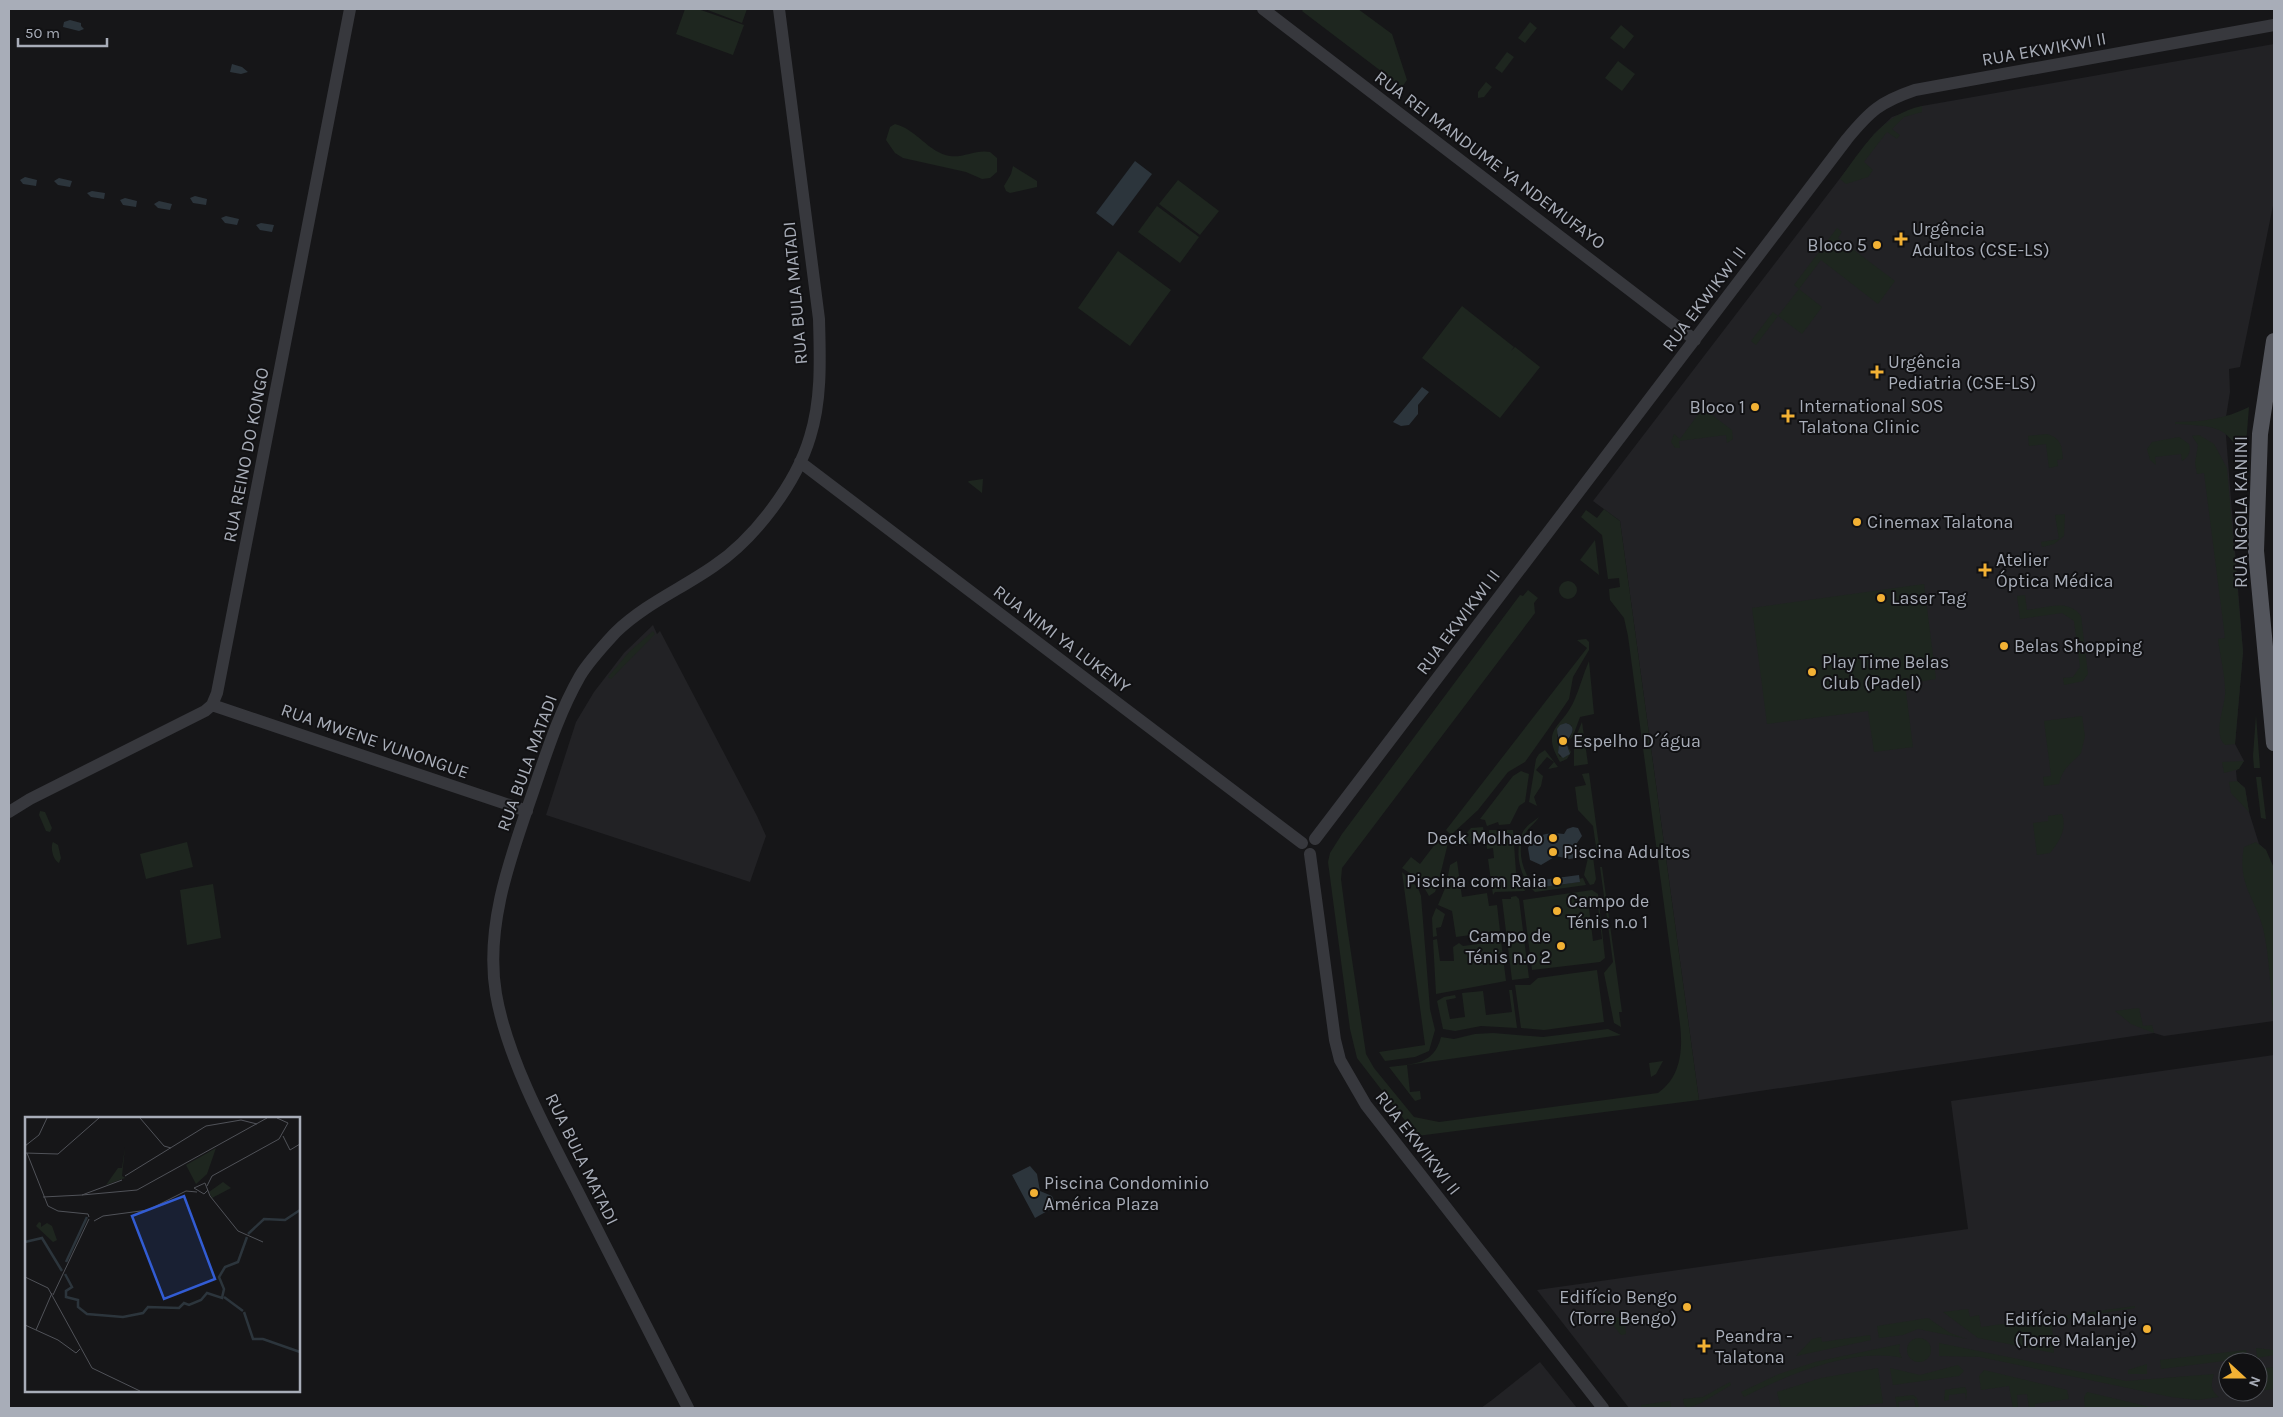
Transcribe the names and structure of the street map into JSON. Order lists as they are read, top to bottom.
{
  "streets": {
    "main road": ["RUA NGOLA KANINI"],
    "street": [
      "RUA EKWIKWI II",
      "RUA REI MANDUME YA NDEMUFAYO",
      "RUA BULA MATADI",
      "RUA REINO DO KONGO",
      "RUA NIMI YA LUKENY",
      "RUA MWENE VUNONGUE"
    ]
  },
  "crossings": [
    ["RUA EKWIKWI II", "RUA REI MANDUME YA NDEMUFAYO"],
    ["RUA EKWIKWI II", "RUA NIMI YA LUKENY"],
    ["RUA BULA MATADI", "RUA NIMI YA LUKENY"],
    ["RUA BULA MATADI", "RUA MWENE VUNONGUE"],
    ["RUA REINO DO KONGO", "RUA MWENE VUNONGUE"]
  ],
  "places": {
    "health": [
      "Urgência Adultos (CSE-LS)",
      "Urgência Pediatria (CSE-LS)",
      "International SOS Talatona Clinic",
      "Atelier Óptica Médica",
      "Peandra - Talatona"
    ],
    "other": [
      "Bloco 5",
      "Bloco 1",
      "Cinemax Talatona",
      "Laser Tag",
      "Belas Shopping",
      "Play Time Belas Club (Padel)",
      "Espelho D´água",
      "Deck Molhado",
      "Piscina Adultos",
      "Piscina com Raia",
      "Campo de Ténis n.º 1",
      "Campo de Ténis n.º 2",
      "Piscina Condominio América Plaza",
      "Edifício Bengo (Torre Bengo)",
      "Edifício Malanje (Torre Malanje)"
    ]
  },
  "scale_bar": "50 m",
  "north": "right"
}
